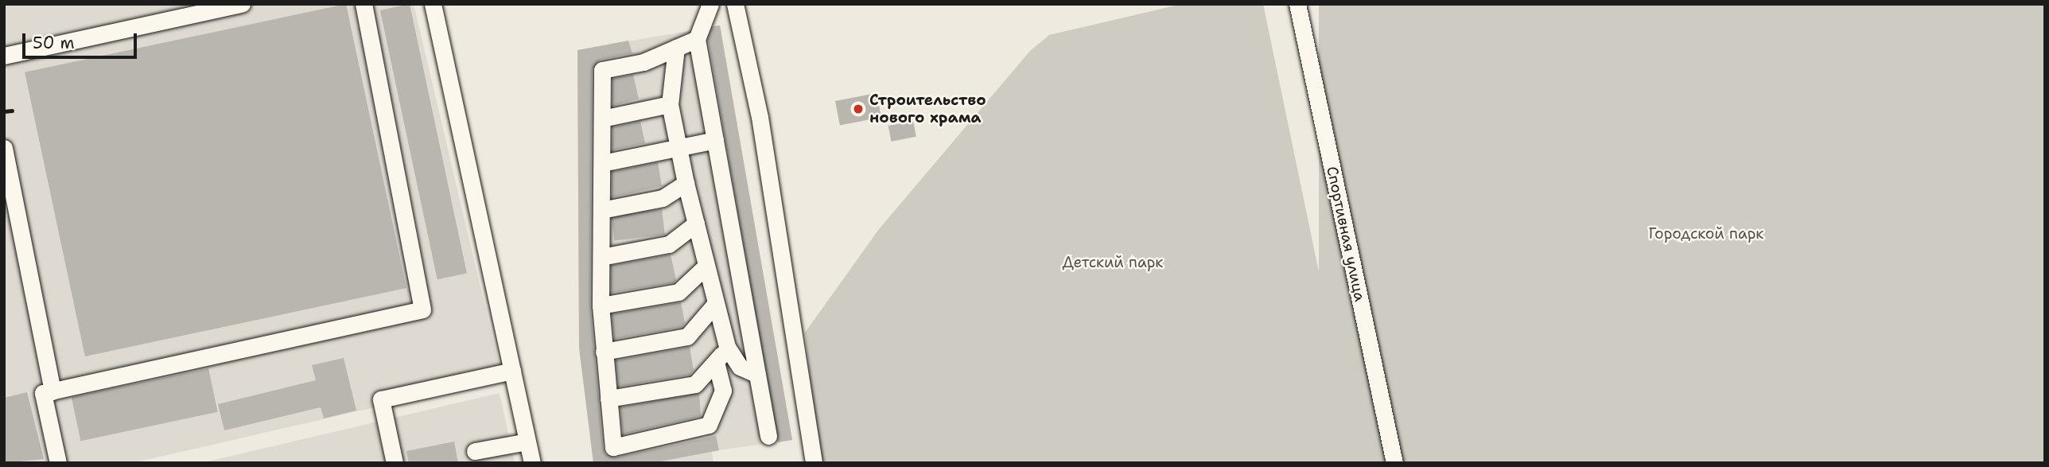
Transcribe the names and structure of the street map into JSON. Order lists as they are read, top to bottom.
{
  "streets": {
    "street": ["Спортивная улица"]
  },
  "parks": ["Городской парк", "Детский парк"],
  "places": ["Строительство нового храма"],
  "scale_bar": "50 m"
}
